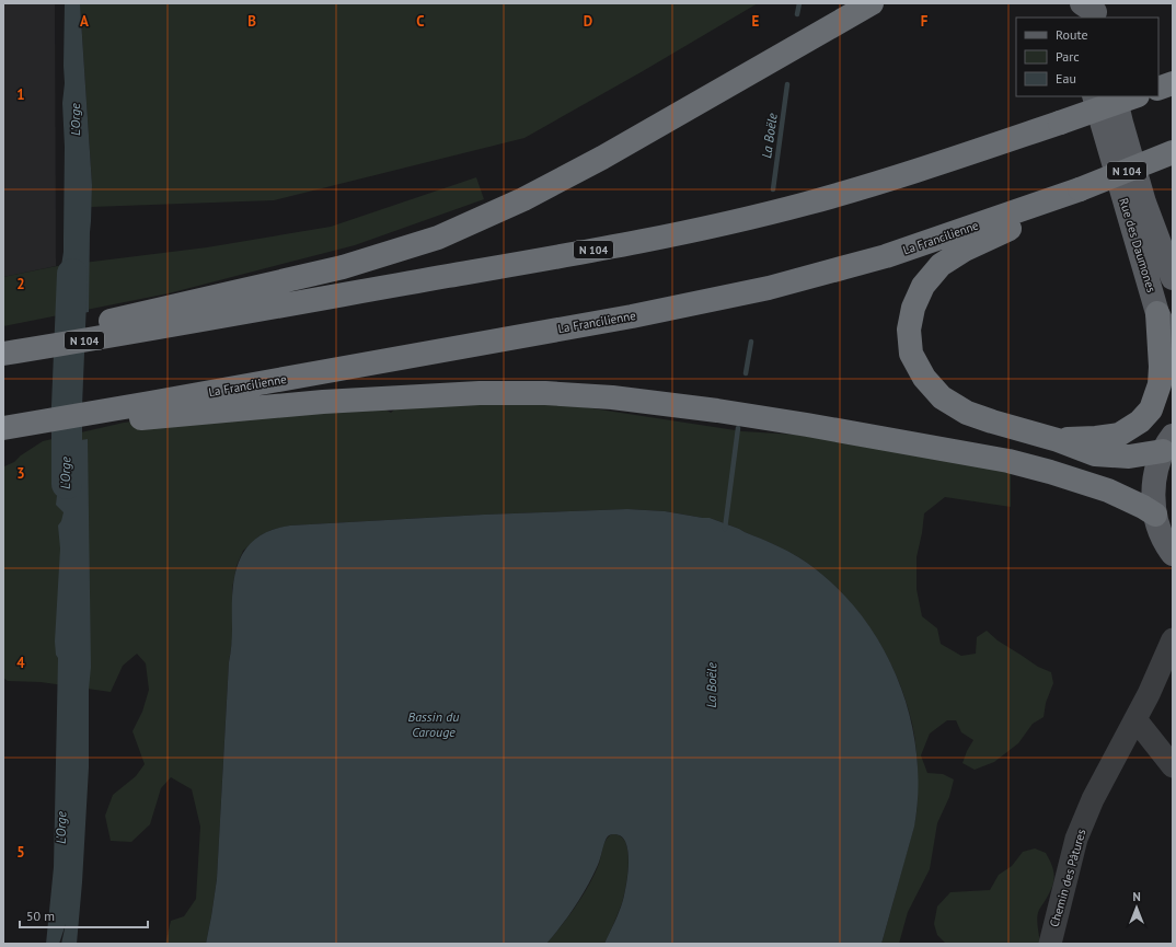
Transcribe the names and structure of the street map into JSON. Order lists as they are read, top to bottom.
{
  "streets": {
    "highway": ["N 104", "La Francilienne"],
    "main road": ["Rue des Daumones"],
    "street": ["Chemin des Pâtures"]
  },
  "water": ["L'Orge", "La Boële", "Bassin du Carouge"],
  "legend": ["Route", "Parc", "Eau"],
  "scale_bar": "50 m",
  "north": "top",
  "grid": {
    "columns": [
      "A",
      "B",
      "C",
      "D",
      "E",
      "F"
    ],
    "rows": [
      "1",
      "2",
      "3",
      "4",
      "5"
    ]
  }
}
